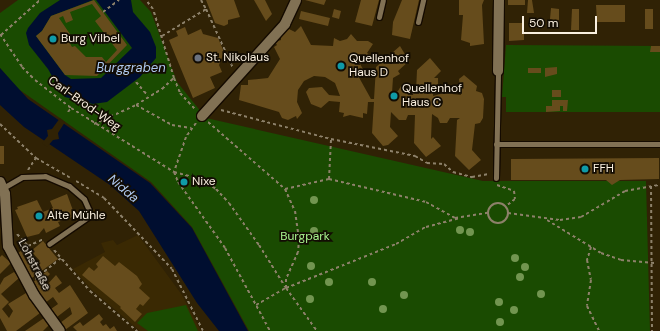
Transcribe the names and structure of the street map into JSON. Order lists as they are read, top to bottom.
{
  "streets": {
    "street": ["Lohstraße"],
    "path": ["Carl-Brod-Weg"]
  },
  "water": ["Burggraben", "Nidda"],
  "parks": ["Burgpark"],
  "places": [
    "Burg Vilbel",
    "St. Nikolaus",
    "Quellenhof Haus D",
    "Quellenhof Haus C",
    "FFH",
    "Nixe",
    "Alte Mühle"
  ],
  "scale_bar": "50 m"
}
